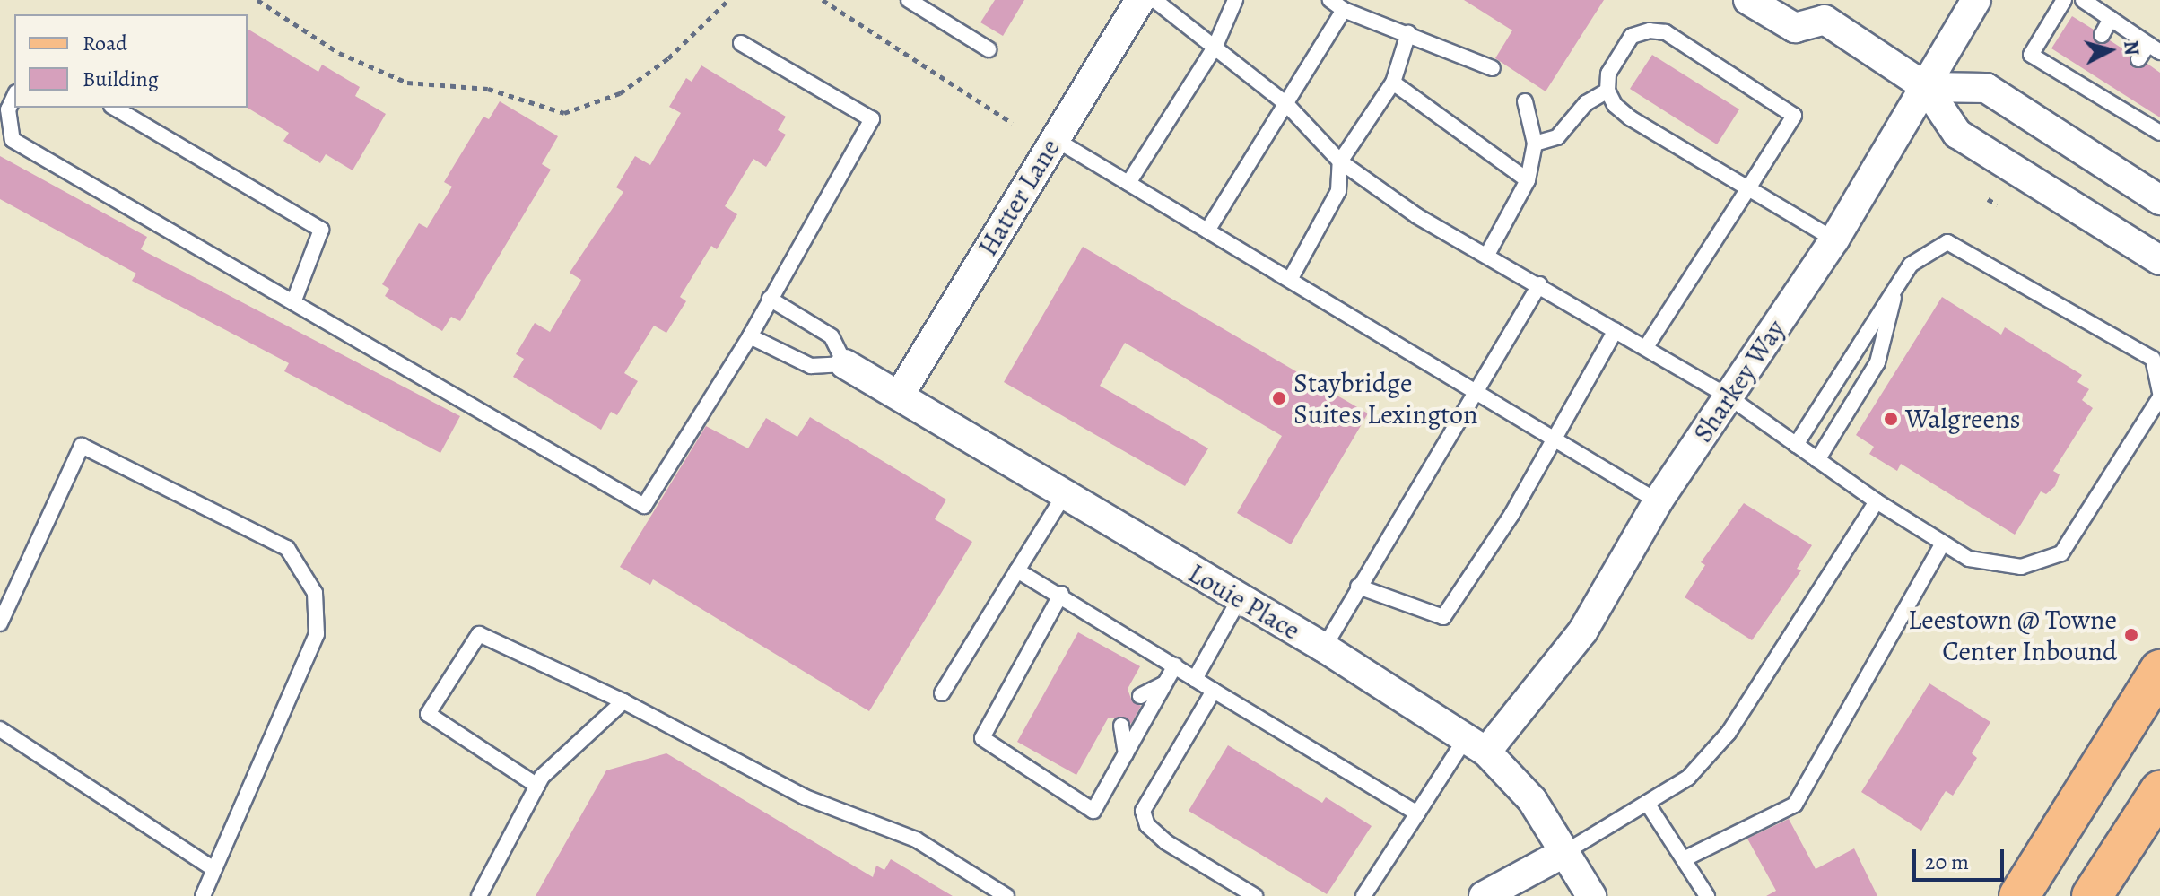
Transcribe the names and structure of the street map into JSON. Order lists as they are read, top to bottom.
{
  "streets": {
    "street": ["Hatter Lane", "Sharkey Way", "Louie Place"]
  },
  "crossings": [
    ["Hatter Lane", "Louie Place"],
    ["Sharkey Way", "Louie Place"]
  ],
  "places": ["Staybridge Suites Lexington", "Walgreens", "Leestown @ Towne Center Inbound"],
  "legend": ["Road", "Building"],
  "scale_bar": "20 m",
  "north": "right"
}
